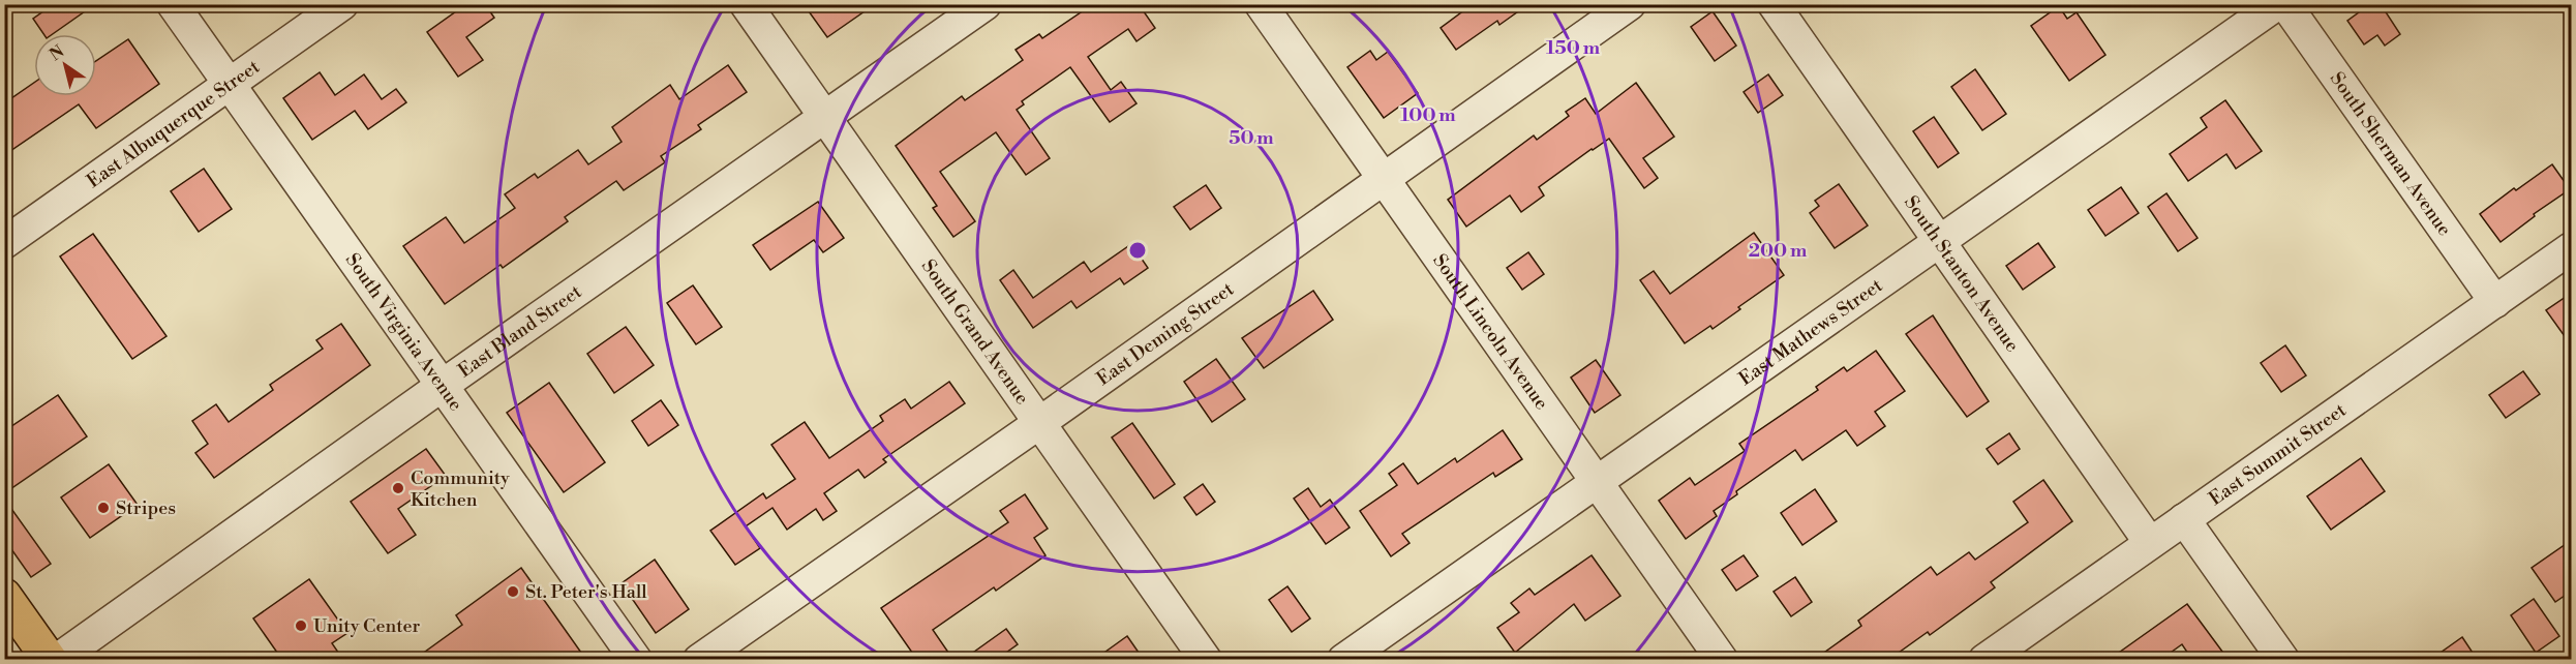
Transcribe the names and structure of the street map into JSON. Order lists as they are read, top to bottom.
{
  "streets": {
    "street": [
      "East Albuquerque Street",
      "South Sherman Avenue",
      "South Stanton Avenue",
      "East Bland Street",
      "South Virginia Avenue",
      "South Grand Avenue",
      "South Lincoln Avenue",
      "East Mathews Street",
      "East Deming Street",
      "East Summit Street"
    ]
  },
  "crossings": [
    ["East Albuquerque Street", "South Virginia Avenue"],
    ["South Sherman Avenue", "East Summit Street"],
    ["South Stanton Avenue", "East Mathews Street"],
    ["South Stanton Avenue", "East Summit Street"],
    ["East Bland Street", "South Virginia Avenue"],
    ["East Bland Street", "South Grand Avenue"],
    ["South Grand Avenue", "East Deming Street"],
    ["South Lincoln Avenue", "East Mathews Street"],
    ["South Lincoln Avenue", "East Deming Street"]
  ],
  "places": [
    "Community Kitchen",
    "Stripes",
    "St. Peter's Hall",
    "Unity Center"
  ],
  "north": "top left",
  "rings": [
    "150 m",
    "100 m",
    "50 m",
    "200 m"
  ]
}
